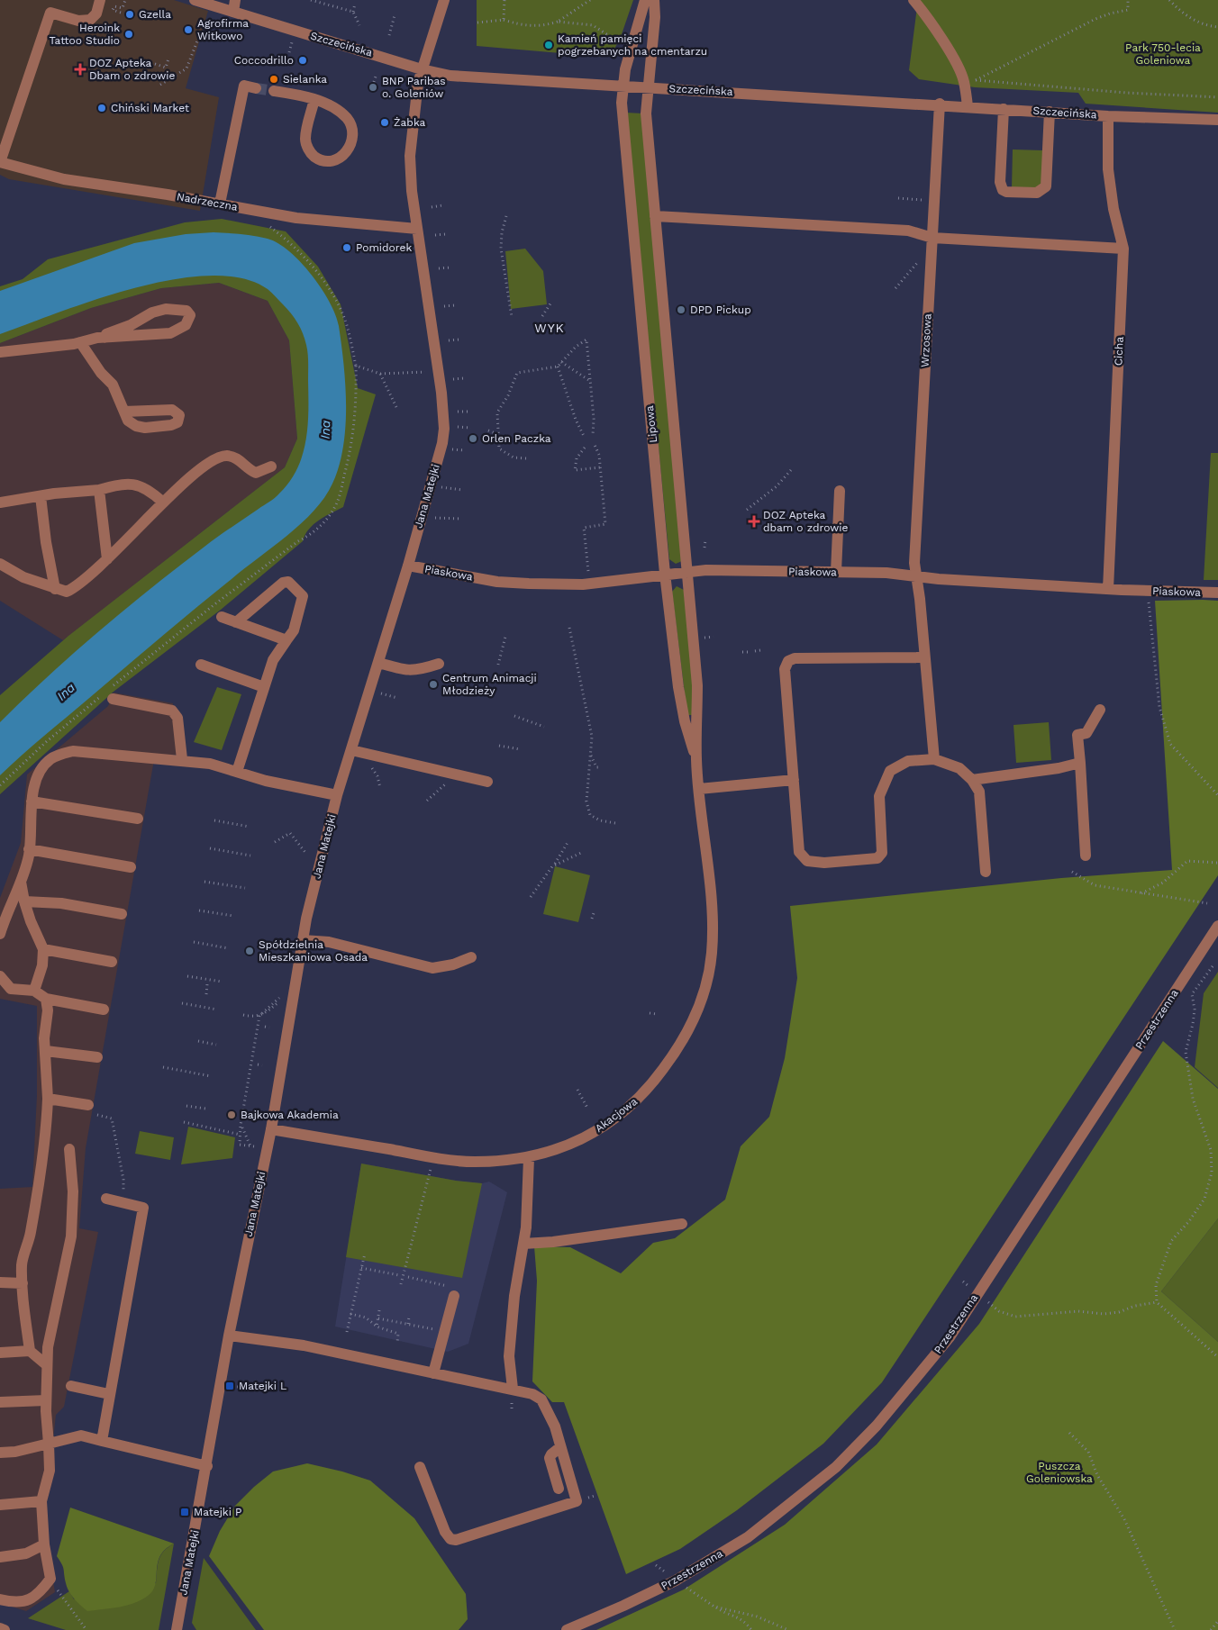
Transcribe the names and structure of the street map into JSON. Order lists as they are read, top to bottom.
{
  "streets": {
    "street": [
      "Szczecińska",
      "Nadrzeczna",
      "Wrzosowa",
      "Cicha",
      "Lipowa",
      "Jana Matejki",
      "Piaskowa",
      "Przestrzenna",
      "Akacjowa"
    ]
  },
  "crossings": [
    ["Szczecińska", "Wrzosowa"],
    ["Szczecińska", "Cicha"],
    ["Szczecińska", "Lipowa"],
    ["Szczecińska", "Jana Matejki"],
    ["Nadrzeczna", "Jana Matejki"],
    ["Wrzosowa", "Piaskowa"],
    ["Cicha", "Piaskowa"],
    ["Lipowa", "Piaskowa"],
    ["Lipowa", "Akacjowa"],
    ["Jana Matejki", "Piaskowa"],
    ["Jana Matejki", "Akacjowa"]
  ],
  "districts": ["WYK"],
  "water": ["Ina"],
  "parks": ["Park 750-lecia Goleniowa", "Puszcza Goleniowska"],
  "places": {
    "other": [
      "Gzella",
      "Agrofirma Witkowo",
      "Heroink Tattoo Studio",
      "Kamień pamięci pogrzebanych na cmentarzu",
      "Coccodrillo",
      "Sielanka",
      "BNP Paribas o. Goleniów",
      "Chiński Market",
      "Żabka",
      "Pomidorek",
      "DPD Pickup",
      "Orlen Paczka",
      "Centrum Animacji Młodzieży",
      "Spółdzielnia Mieszkaniowa Osada",
      "Bajkowa Akademia"
    ],
    "health": ["DOZ Apteka Dbam o zdrowie", "DOZ Apteka dbam o zdrowie"],
    "transit": ["Matejki L", "Matejki P"]
  }
}
